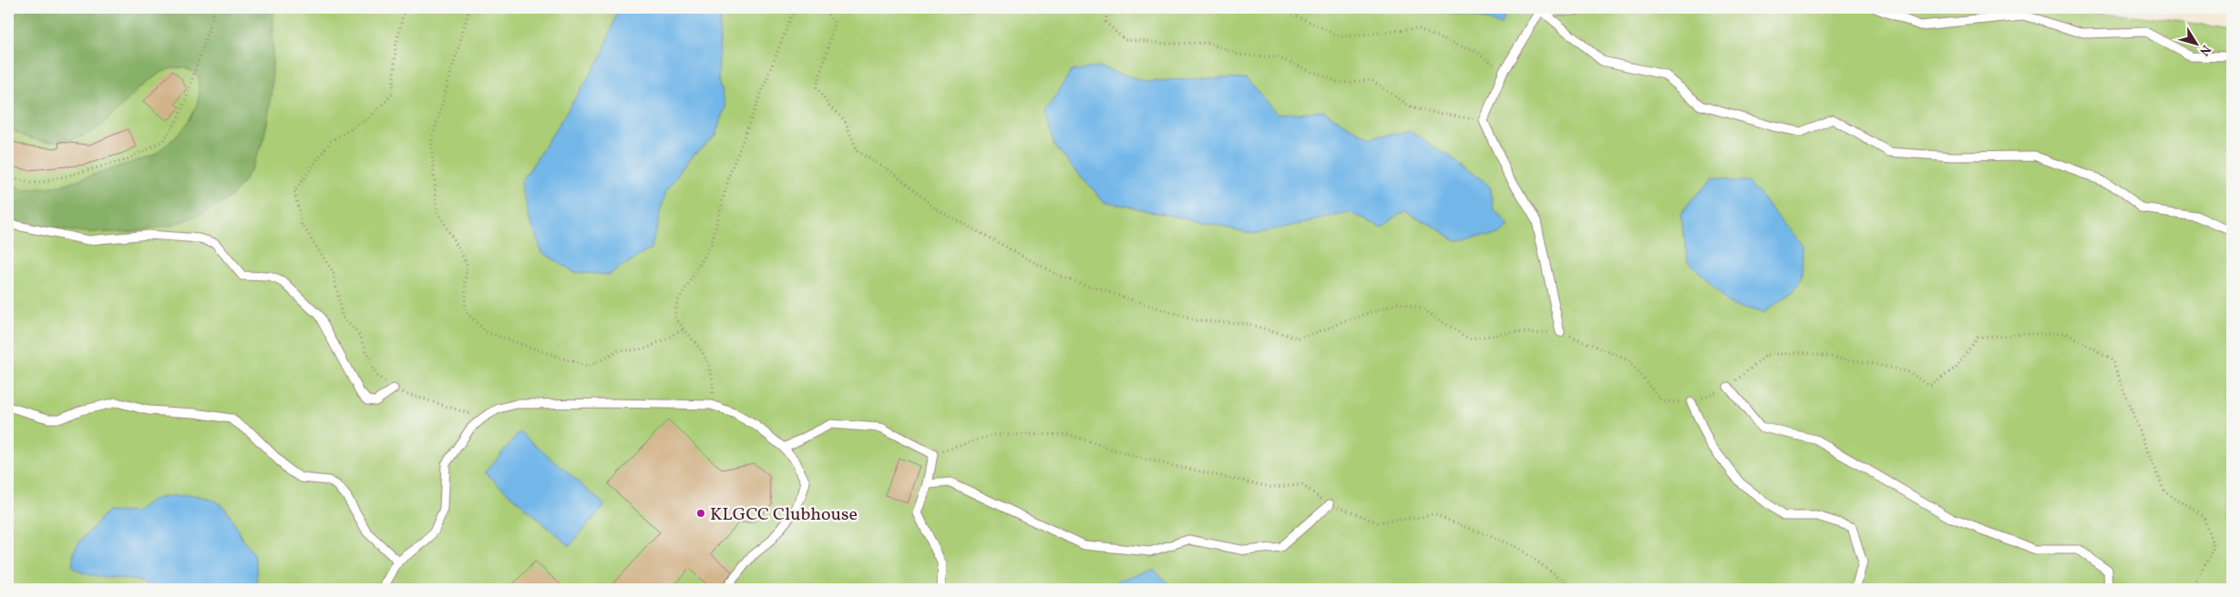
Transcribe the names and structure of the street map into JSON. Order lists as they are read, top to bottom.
{
  "places": ["KLGCC Clubhouse"],
  "north": "bottom right"
}
